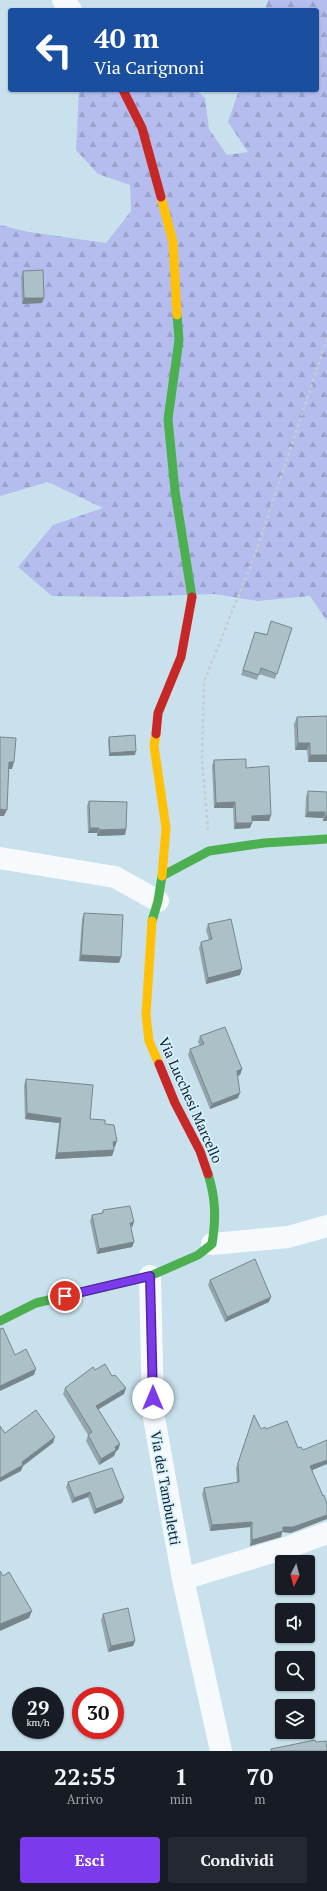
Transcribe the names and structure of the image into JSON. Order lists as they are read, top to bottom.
{
  "streets": {
    "street": ["Via Lucchesi Marcello", "Via dei Tambuletti"]
  },
  "north": "bottom",
  "page": {
    "turn": ["40 m", "Via Carignoni"],
    "speed": "29 km/h",
    "limit": "30",
    "eta": [
      "22:55",
      "Arrivo",
      "1",
      "min",
      "70",
      "m"
    ],
    "buttons": ["Esci", "Condividi"]
  }
}
